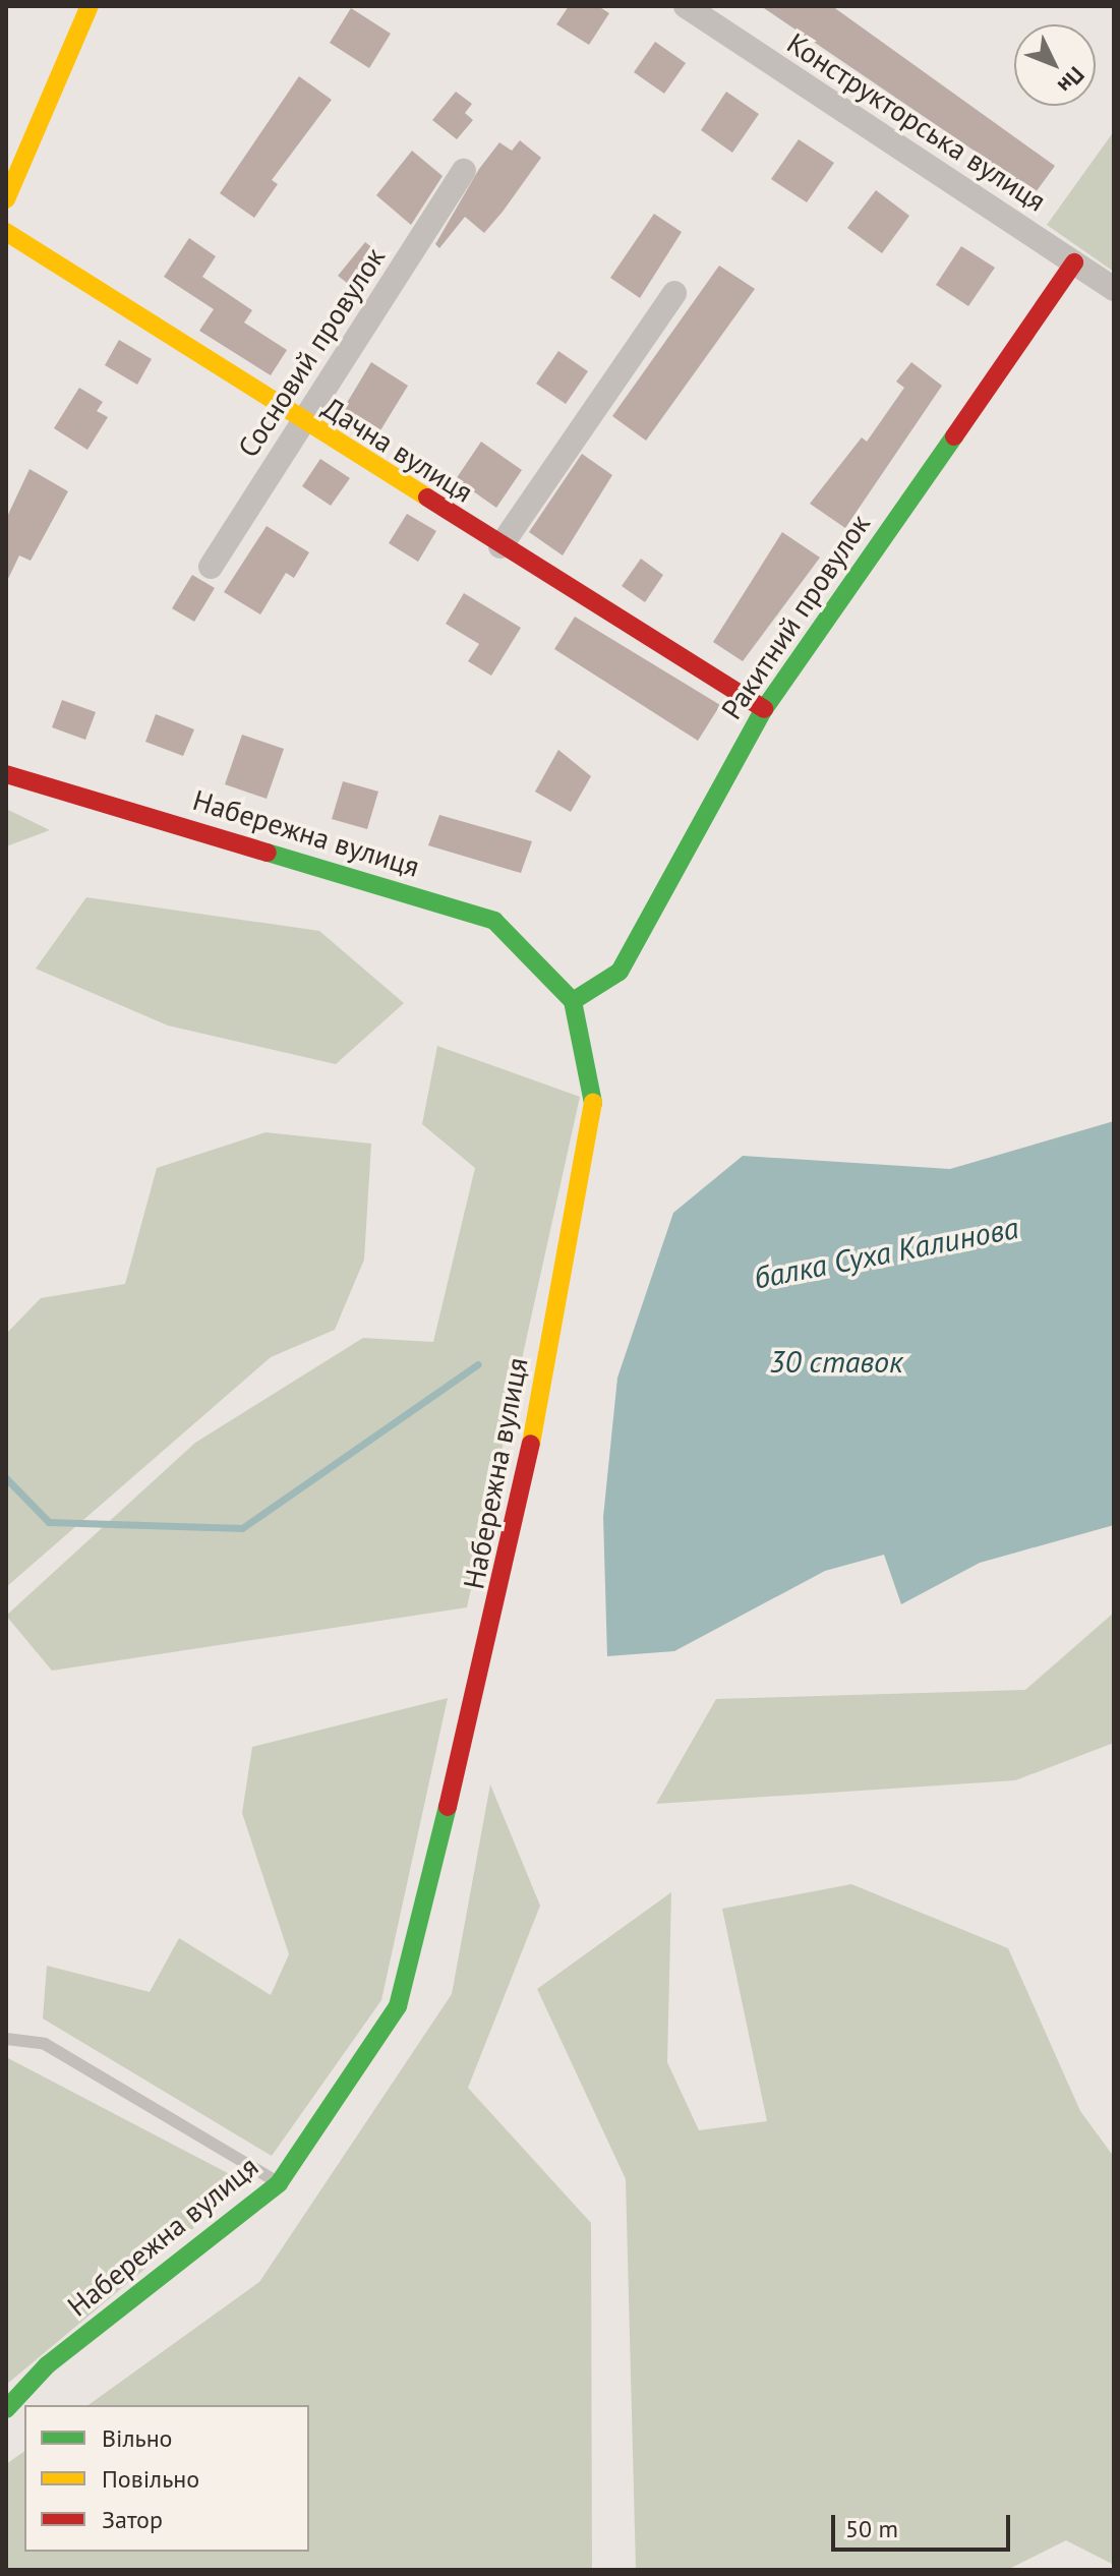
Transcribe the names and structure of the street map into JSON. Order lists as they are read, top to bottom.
{
  "streets": {
    "street": [
      "Конструкторська вулиця",
      "Сосновий провулок",
      "Дачна вулиця",
      "Ракитний провулок",
      "Набережна вулиця"
    ]
  },
  "crossings": [
    ["Конструкторська вулиця", "Ракитний провулок"],
    ["Сосновий провулок", "Дачна вулиця"],
    ["Дачна вулиця", "Ракитний провулок"],
    ["Ракитний провулок", "Набережна вулиця"]
  ],
  "water": ["балка Суха Калинова", "30 ставок"],
  "legend": ["Вільно", "Повільно", "Затор"],
  "scale_bar": "50 m",
  "north": "bottom right"
}
